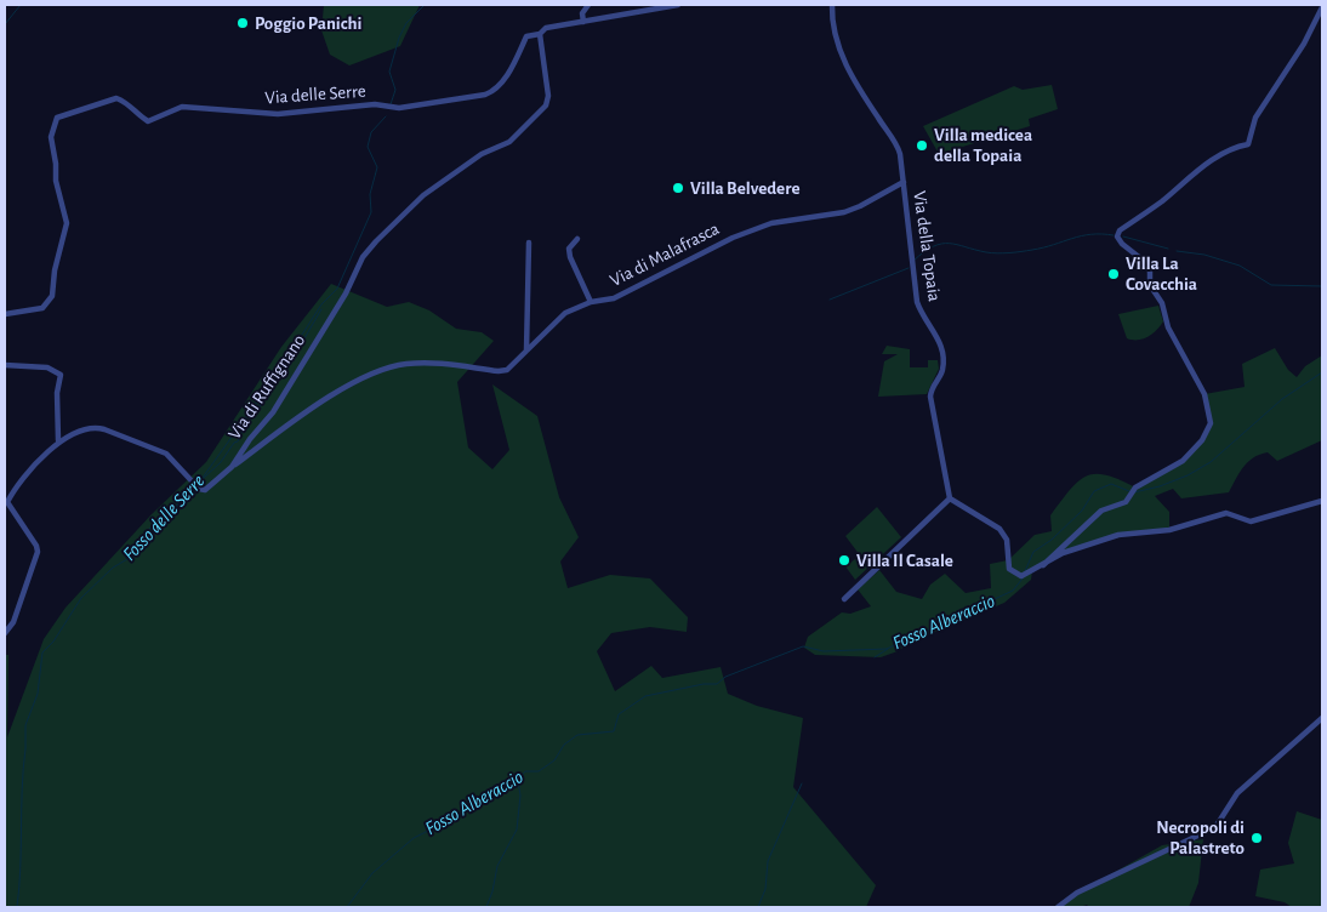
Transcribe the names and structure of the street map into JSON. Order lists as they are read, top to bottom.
{
  "streets": {
    "street": [
      "Via delle Serre",
      "Via della Topaia",
      "Via di Malafrasca",
      "Via di Ruffignano"
    ]
  },
  "crossings": [
    ["Via delle Serre", "Via di Ruffignano"],
    ["Via della Topaia", "Via di Malafrasca"],
    ["Via di Malafrasca", "Via di Ruffignano"]
  ],
  "water": ["Fosso delle Serre", "Fosso Alberaccio"],
  "places": [
    "Poggio Panichi",
    "Villa medicea della Topaia",
    "Villa Belvedere",
    "Villa La Covacchia",
    "Villa Il Casale",
    "Necropoli di Palastreto"
  ]
}
